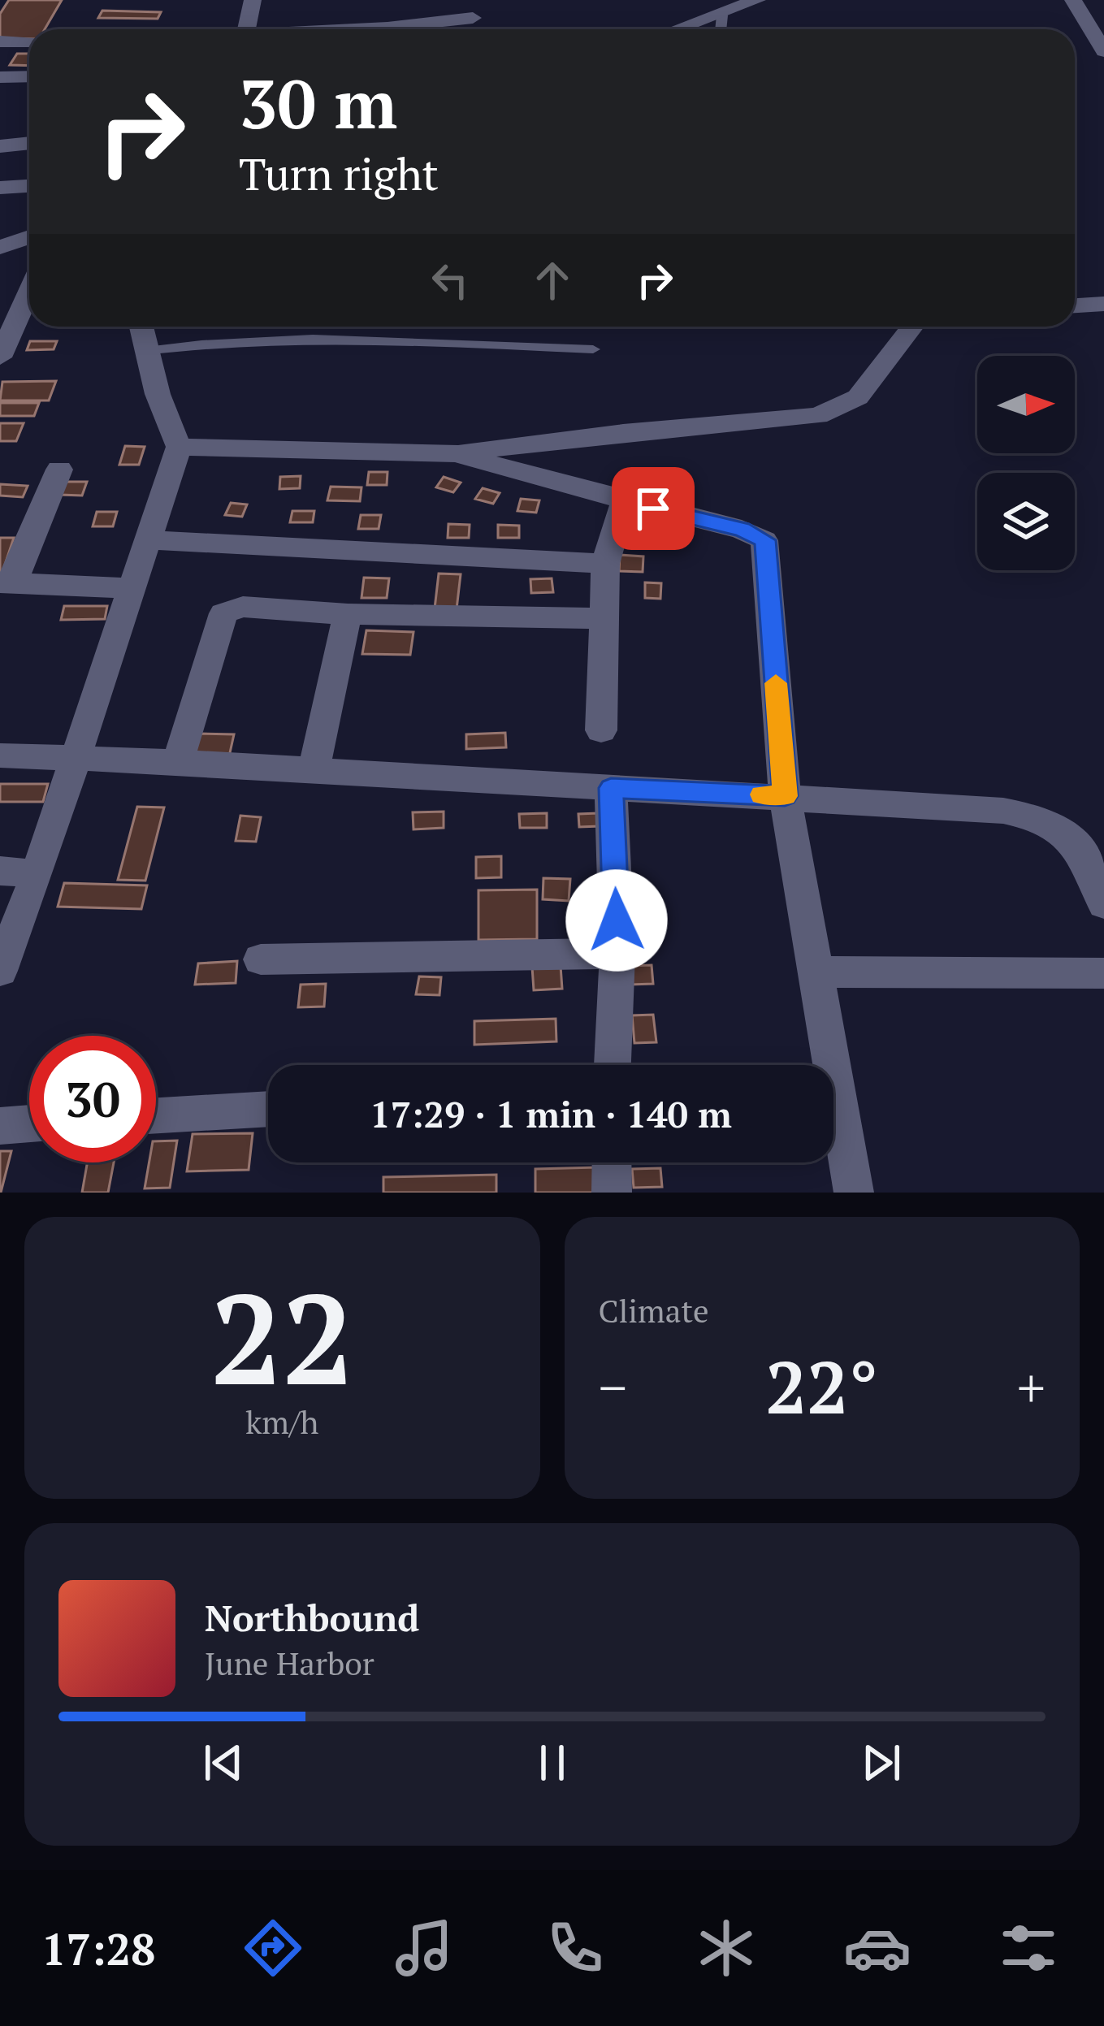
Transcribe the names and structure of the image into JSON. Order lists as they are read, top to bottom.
{
  "north": "right",
  "page": {
    "turn": ["30 m", "Turn right"],
    "limit": "30",
    "trip": "17:29 · 1 min · 140 m",
    "tile": [
      ["22", "km/h"],
      "Climate"
    ],
    "heat": ["−", "22°", "+"],
    "song": ["Northbound", "June Harbor"],
    "tabs": "17:28"
  }
}
